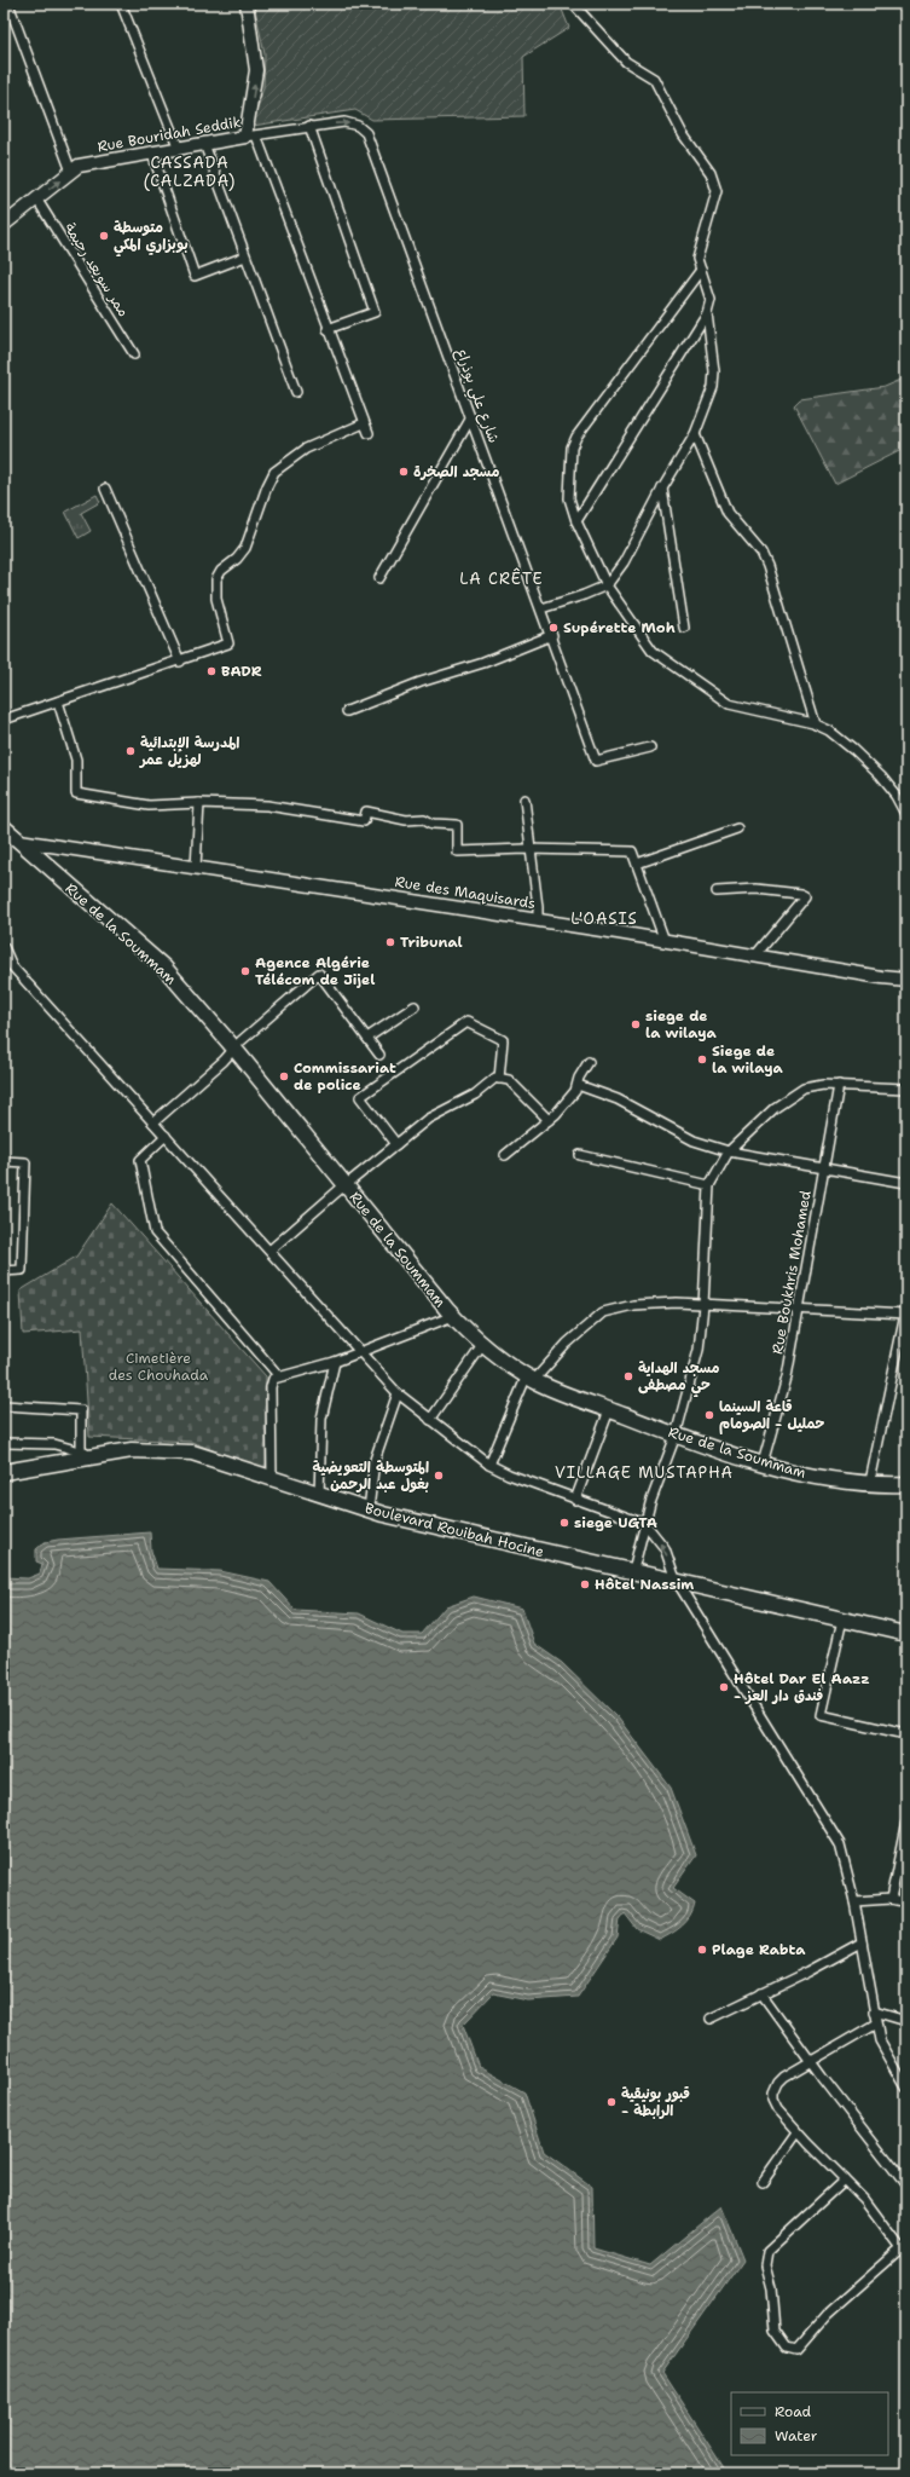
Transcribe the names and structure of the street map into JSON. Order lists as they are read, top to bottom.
{
  "streets": {
    "main road": [
      "Rue Bouridah Seddik",
      "Rue des Maquisards",
      "Rue de la Soummam",
      "Boulevard Rouibah Hocine"
    ],
    "street": ["ممر سويعد رحيمة", "شارع علي بوذراع", "Rue Boukhris Mohamed"]
  },
  "crossings": [
    ["Rue Bouridah Seddik", "ممر سويعد رحيمة"],
    ["Rue Bouridah Seddik", "شارع علي بوذراع"],
    ["Rue des Maquisards", "Rue de la Soummam"],
    ["Rue de la Soummam", "Rue Boukhris Mohamed"]
  ],
  "districts": [
    "CASSADA (CALZADA)",
    "LA CRÊTE",
    "L'OASIS",
    "VILLAGE MUSTAPHA"
  ],
  "parks": ["Cimetière des Chouhada"],
  "places": [
    "متوسطة بوبزاري المكي",
    "مسجد الصخرة",
    "Supérette Moh",
    "BADR",
    "المدرسة الإبتدائية لهزيل عمر",
    "Tribunal",
    "Agence Algérie Télécom de Jijel",
    "siege de la wilaya",
    "Siege de la wilaya",
    "Commissariat de police",
    "مسجد الهداية حي مصطفى",
    "قاعة السينما حمليل - الصومام",
    "المتوسطة التعويضية بغول عبد الرحمن",
    "siege UGTA",
    "Hôtel Nassim",
    "Hôtel Dar El Aazz - فندق دار العز",
    "Plage Rabta",
    "قبور بونيقية - الرابطة"
  ],
  "legend": ["Road", "Water"]
}
